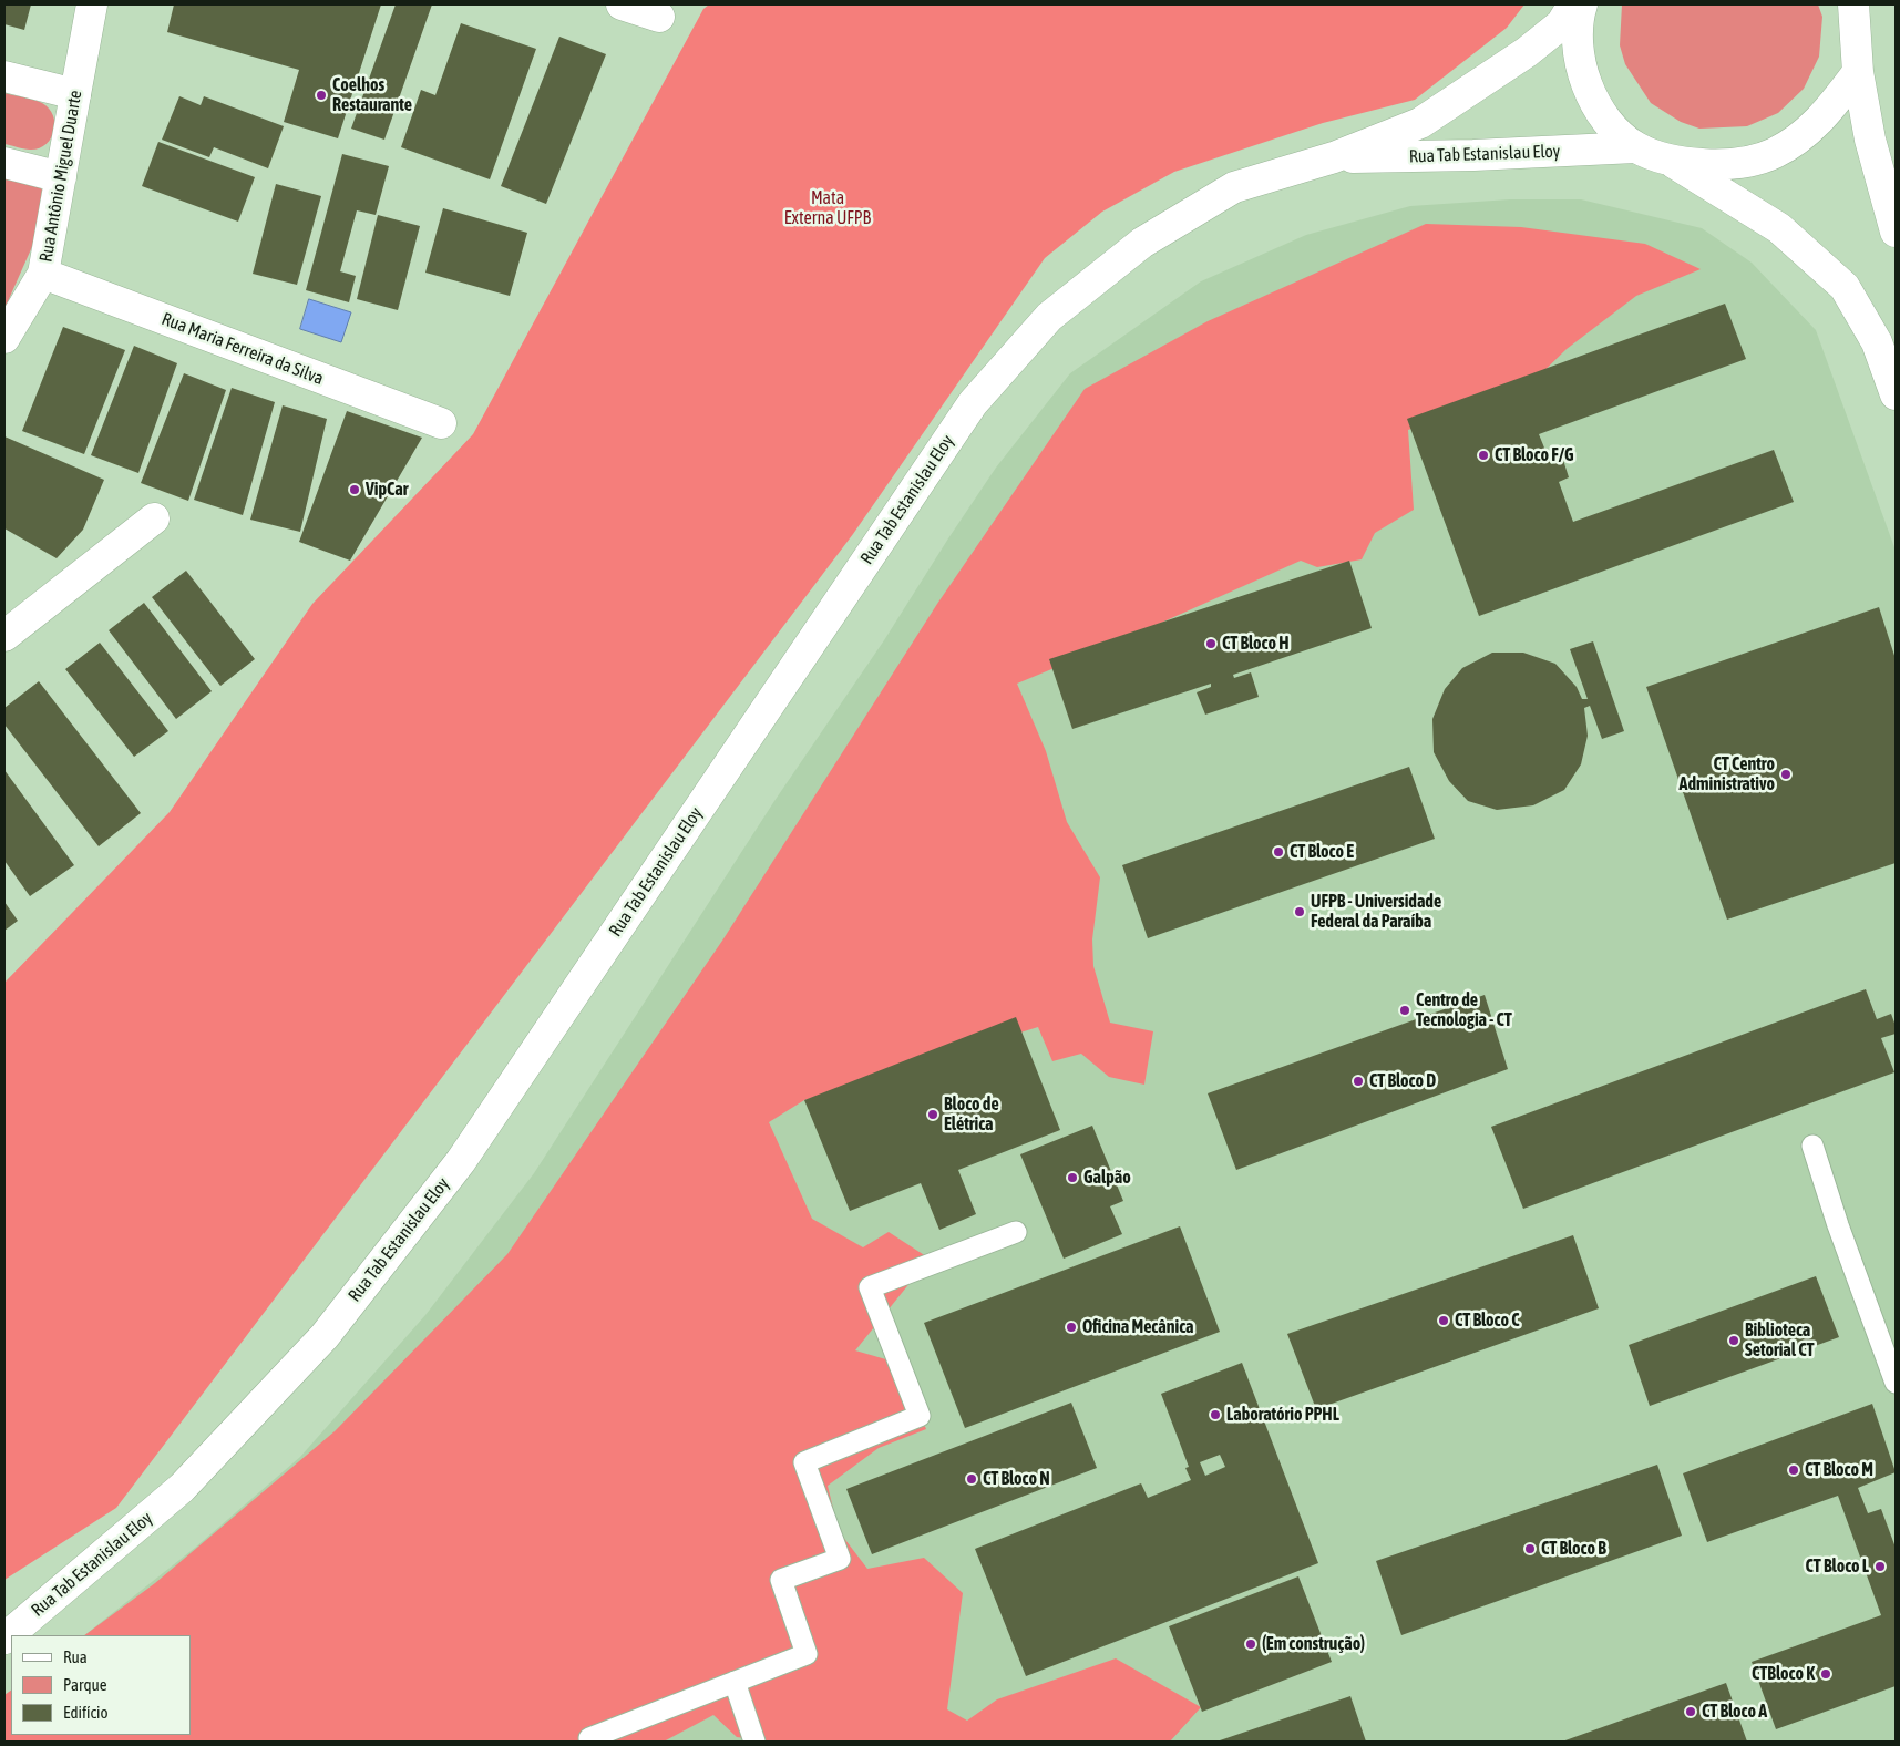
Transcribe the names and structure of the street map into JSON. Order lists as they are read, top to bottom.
{
  "streets": {
    "street": ["Rua Tab Estanislau Eloy", "Rua Antônio Miguel Duarte", "Rua Maria Ferreira da Silva"]
  },
  "crossings": [
    ["Rua Antônio Miguel Duarte", "Rua Maria Ferreira da Silva"]
  ],
  "parks": ["Mata Externa UFPB"],
  "places": [
    "Coelhos Restaurante",
    "CT Bloco F/G",
    "VipCar",
    "CT Bloco H",
    "CT Centro Administrativo",
    "CT Bloco E",
    "UFPB - Universidade Federal da Paraíba",
    "Centro de Tecnologia - CT",
    "CT Bloco D",
    "Bloco de Elétrica",
    "Galpão",
    "CT Bloco C",
    "Oficina Mecânica",
    "Biblioteca Setorial CT",
    "Laboratório PPHL",
    "CT Bloco M",
    "CT Bloco N",
    "CT Bloco B",
    "CT Bloco L",
    "(Em construção)",
    "CTBloco K",
    "CT Bloco A"
  ],
  "legend": ["Rua", "Parque", "Edifício"]
}
